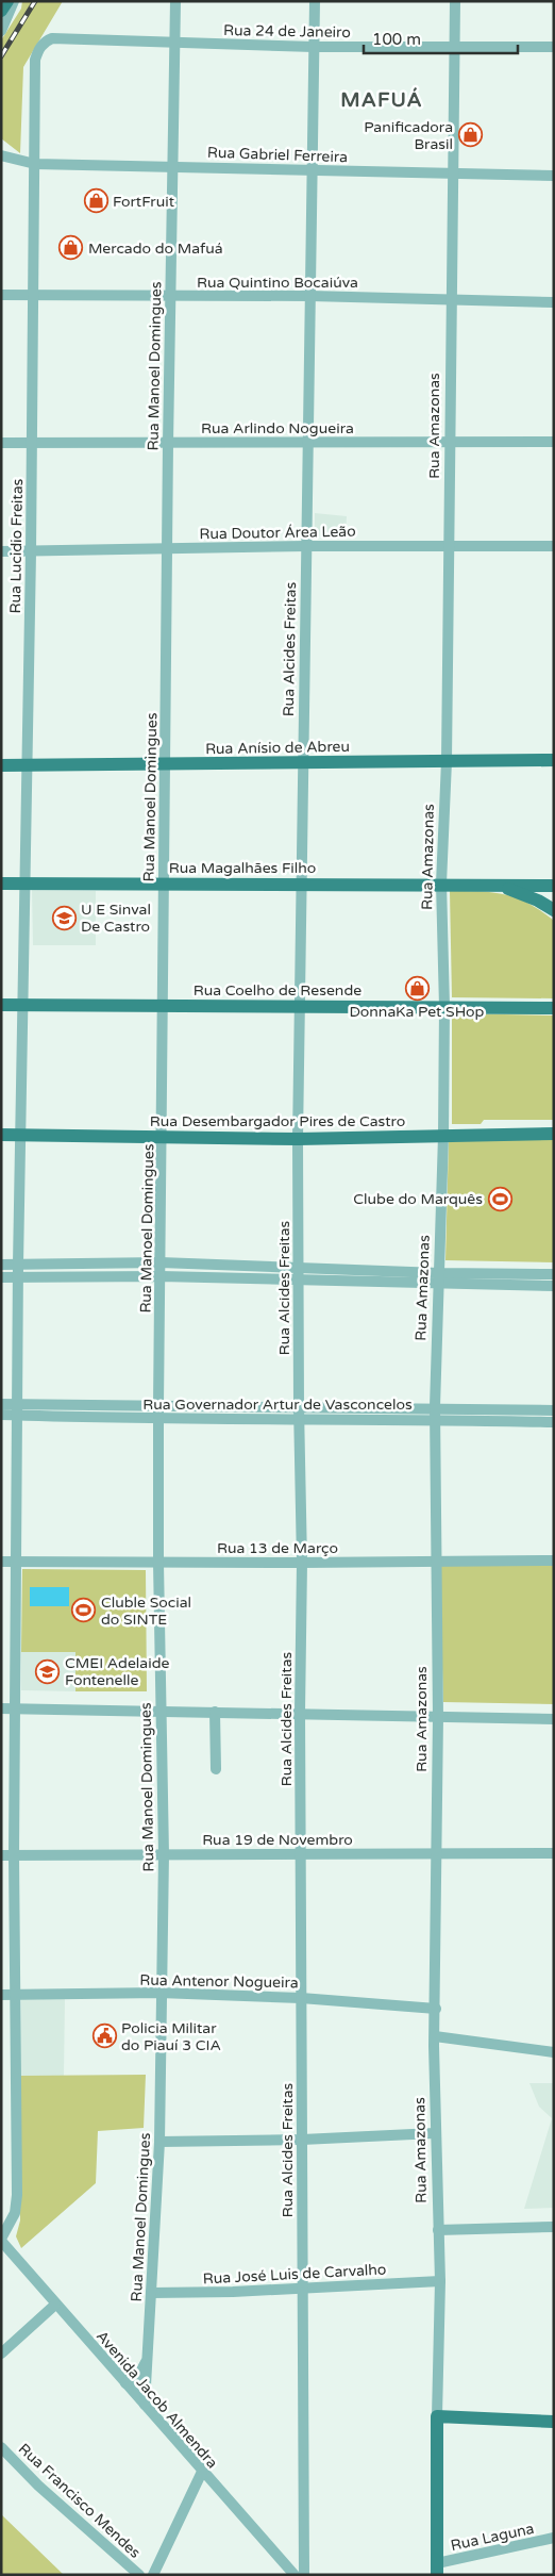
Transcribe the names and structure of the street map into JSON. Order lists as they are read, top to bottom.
{
  "streets": {
    "main road": [
      "Rua Amazonas",
      "Rua Anísio de Abreu",
      "Rua Magalhães Filho",
      "Rua Coelho de Resende",
      "Rua Desembargador Pires de Castro"
    ],
    "street": [
      "Rua 24 de Janeiro",
      "Rua Gabriel Ferreira",
      "Rua Quintino Bocaiúva",
      "Rua Manoel Domingues",
      "Rua Arlindo Nogueira",
      "Rua Doutor Área Leão",
      "Rua Lucidio Freitas",
      "Rua Alcides Freitas",
      "Rua Governador Artur de Vasconcelos",
      "Rua 13 de Março",
      "Rua 19 de Novembro",
      "Rua Antenor Nogueira",
      "Rua José Luis de Carvalho",
      "Avenida Jacob Almendra",
      "Rua Francisco Mendes",
      "Rua Laguna"
    ]
  },
  "crossings": [
    ["Rua 24 de Janeiro", "Rua Manoel Domingues"],
    ["Rua 24 de Janeiro", "Rua Amazonas"],
    ["Rua 24 de Janeiro", "Rua Lucidio Freitas"],
    ["Rua 24 de Janeiro", "Rua Alcides Freitas"],
    ["Rua Gabriel Ferreira", "Rua Manoel Domingues"],
    ["Rua Gabriel Ferreira", "Rua Amazonas"],
    ["Rua Gabriel Ferreira", "Rua Lucidio Freitas"],
    ["Rua Gabriel Ferreira", "Rua Alcides Freitas"],
    ["Rua Quintino Bocaiúva", "Rua Manoel Domingues"],
    ["Rua Quintino Bocaiúva", "Rua Amazonas"],
    ["Rua Quintino Bocaiúva", "Rua Lucidio Freitas"],
    ["Rua Quintino Bocaiúva", "Rua Alcides Freitas"],
    ["Rua Manoel Domingues", "Rua Arlindo Nogueira"],
    ["Rua Manoel Domingues", "Rua Doutor Área Leão"],
    ["Rua Manoel Domingues", "Rua Anísio de Abreu"],
    ["Rua Manoel Domingues", "Rua Magalhães Filho"],
    ["Rua Manoel Domingues", "Rua Coelho de Resende"],
    ["Rua Manoel Domingues", "Rua Desembargador Pires de Castro"],
    ["Rua Manoel Domingues", "Rua Governador Artur de Vasconcelos"],
    ["Rua Manoel Domingues", "Rua 13 de Março"],
    ["Rua Manoel Domingues", "Rua 19 de Novembro"],
    ["Rua Manoel Domingues", "Rua Antenor Nogueira"],
    ["Rua Manoel Domingues", "Rua José Luis de Carvalho"],
    ["Rua Manoel Domingues", "Avenida Jacob Almendra"],
    ["Rua Amazonas", "Rua Arlindo Nogueira"],
    ["Rua Amazonas", "Rua Doutor Área Leão"],
    ["Rua Amazonas", "Rua Anísio de Abreu"],
    ["Rua Amazonas", "Rua Magalhães Filho"],
    ["Rua Amazonas", "Rua Coelho de Resende"],
    ["Rua Amazonas", "Rua Desembargador Pires de Castro"],
    ["Rua Amazonas", "Rua Governador Artur de Vasconcelos"],
    ["Rua Amazonas", "Rua 13 de Março"],
    ["Rua Amazonas", "Rua 19 de Novembro"],
    ["Rua Amazonas", "Rua Antenor Nogueira"],
    ["Rua Amazonas", "Rua José Luis de Carvalho"],
    ["Rua Amazonas", "Rua Laguna"],
    ["Rua Arlindo Nogueira", "Rua Lucidio Freitas"],
    ["Rua Arlindo Nogueira", "Rua Alcides Freitas"],
    ["Rua Doutor Área Leão", "Rua Lucidio Freitas"],
    ["Rua Doutor Área Leão", "Rua Alcides Freitas"],
    ["Rua Lucidio Freitas", "Rua Anísio de Abreu"],
    ["Rua Lucidio Freitas", "Rua Magalhães Filho"],
    ["Rua Lucidio Freitas", "Rua Coelho de Resende"],
    ["Rua Lucidio Freitas", "Rua Desembargador Pires de Castro"],
    ["Rua Lucidio Freitas", "Rua Governador Artur de Vasconcelos"],
    ["Rua Lucidio Freitas", "Rua 13 de Março"],
    ["Rua Lucidio Freitas", "Rua 19 de Novembro"],
    ["Rua Lucidio Freitas", "Rua Antenor Nogueira"],
    ["Rua Lucidio Freitas", "Avenida Jacob Almendra"],
    ["Rua Alcides Freitas", "Rua Anísio de Abreu"],
    ["Rua Alcides Freitas", "Rua Magalhães Filho"],
    ["Rua Alcides Freitas", "Rua Coelho de Resende"],
    ["Rua Alcides Freitas", "Rua Desembargador Pires de Castro"],
    ["Rua Alcides Freitas", "Rua Governador Artur de Vasconcelos"],
    ["Rua Alcides Freitas", "Rua 13 de Março"],
    ["Rua Alcides Freitas", "Rua 19 de Novembro"],
    ["Rua Alcides Freitas", "Rua Antenor Nogueira"],
    ["Rua Alcides Freitas", "Rua José Luis de Carvalho"]
  ],
  "districts": ["MAFUÁ"],
  "places": {
    "shop": [
      "Panificadora Brasil",
      "FortFruit",
      "Mercado do Mafuá",
      "DonnaKa Pet SHop"
    ],
    "school or university": ["U E Sinval De Castro", "CMEI Adelaide Fontenelle"],
    "sports": ["Clube do Marquês", "Cluble Social do SINTE"],
    "public building": ["Policia Militar do Piauí 3 CIA"]
  },
  "scale_bar": "100 m"
}
